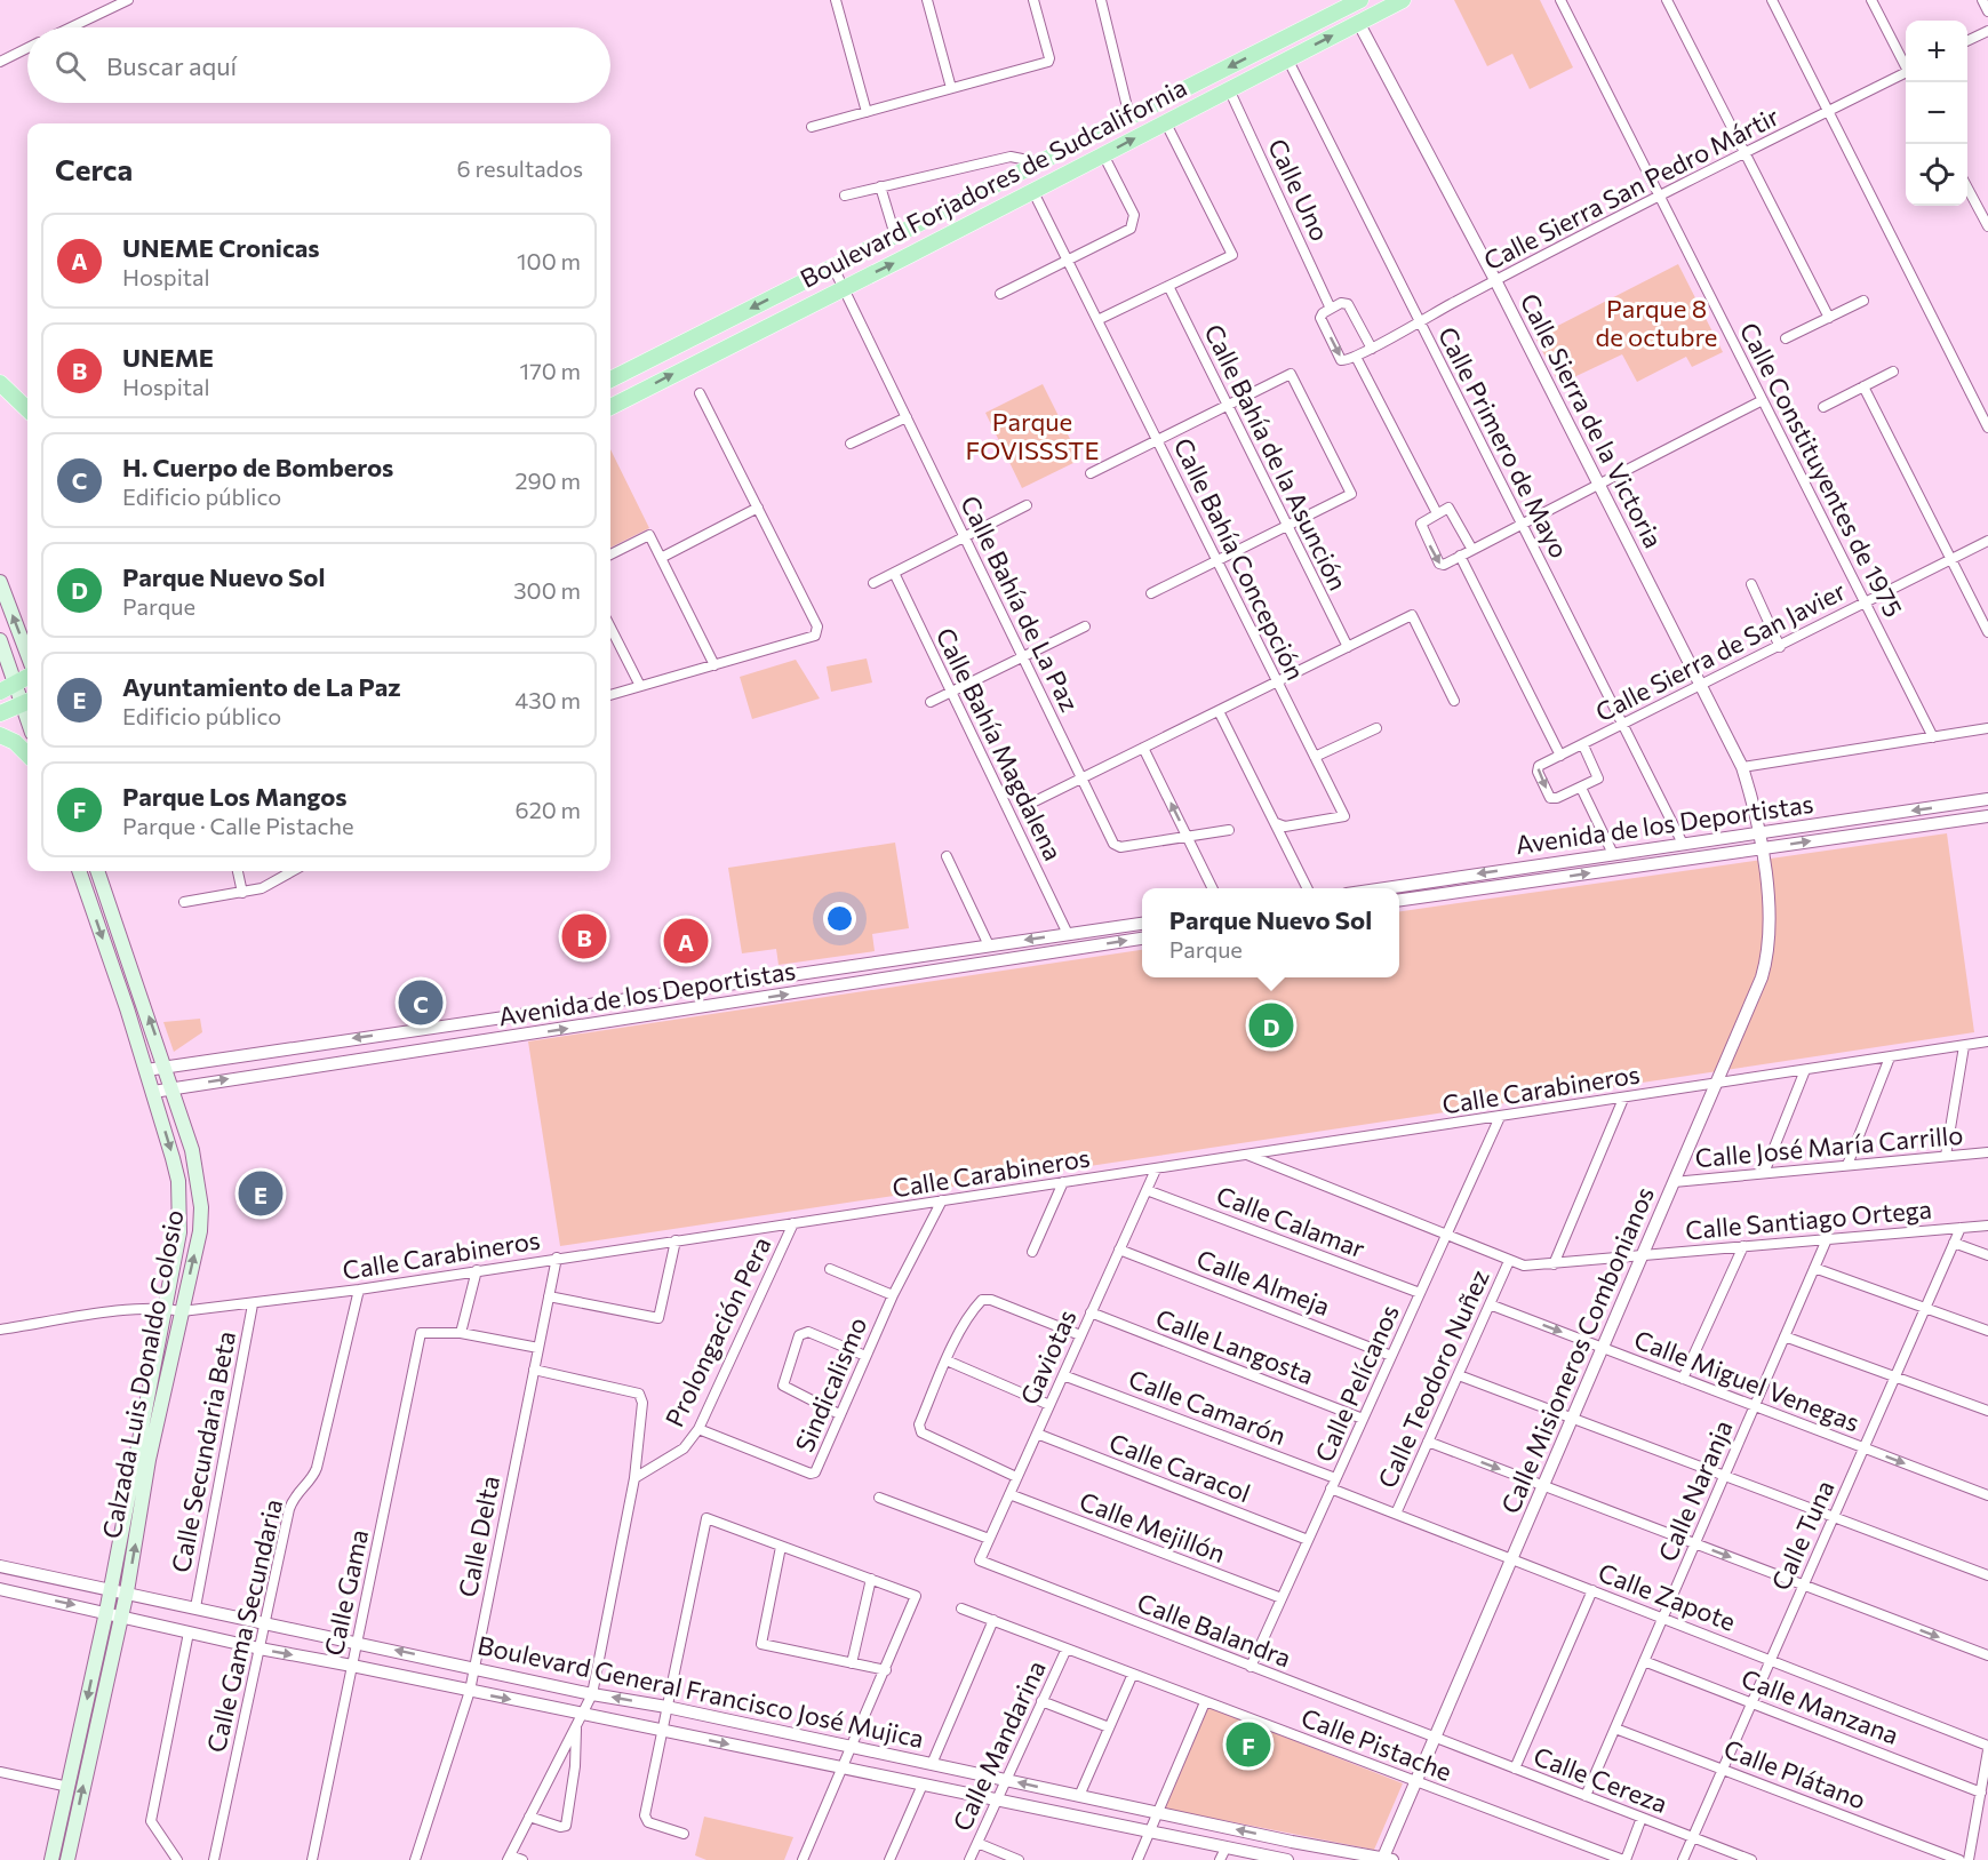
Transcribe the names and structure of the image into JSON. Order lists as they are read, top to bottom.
{
  "streets": {
    "main road": ["Boulevard Forjadores de Sudcalifornia", "Calzada Luis Donaldo Colosio"],
    "street": [
      "Calle Sierra San Pedro Mártir",
      "Calle Uno",
      "Calle Sierra de la Victoria",
      "Calle Primero de Mayo",
      "Calle Bahía de la Asunción",
      "Calle Constituyentes de 1975",
      "Calle Bahía Concepción",
      "Calle Bahía de La Paz",
      "Calle Sierra de San Javier",
      "Calle Bahía Magdalena",
      "Avenida de los Deportistas",
      "Calle Carabineros",
      "Calle José María Carrillo",
      "Calle Santiago Ortega",
      "Calle Calamar",
      "Calle Almeja",
      "Prolongación Pera",
      "Calle Langosta",
      "Calle Misioneros Combonianos",
      "Gaviotas",
      "Calle Teodoro Nuñez",
      "Calle Miguel Venegas",
      "Calle Pelícanos",
      "Sindicalismo",
      "Calle Camarón",
      "Calle Secundaria Beta",
      "Calle Caracol",
      "Calle Naranja",
      "Calle Mejillón",
      "Calle Tuna",
      "Calle Delta",
      "Calle Gama",
      "Calle Zapote",
      "Calle Gama Secundaria",
      "Calle Balandra",
      "Boulevard General Francisco José Mujica",
      "Calle Manzana",
      "Calle Pistache",
      "Calle Mandarina",
      "Calle Plátano",
      "Calle Cereza"
    ]
  },
  "crossings": [
    ["Boulevard Forjadores de Sudcalifornia", "Calle Uno"],
    ["Boulevard Forjadores de Sudcalifornia", "Calle Sierra de la Victoria"],
    ["Boulevard Forjadores de Sudcalifornia", "Calle Primero de Mayo"],
    ["Boulevard Forjadores de Sudcalifornia", "Calle Bahía Concepción"],
    ["Boulevard Forjadores de Sudcalifornia", "Calle Bahía de La Paz"],
    ["Calle Sierra San Pedro Mártir", "Calle Sierra de la Victoria"],
    ["Calle Sierra San Pedro Mártir", "Calle Primero de Mayo"],
    ["Calle Sierra San Pedro Mártir", "Calle Constituyentes de 1975"],
    ["Calle Sierra de la Victoria", "Calle Sierra de San Javier"],
    ["Calle Sierra de la Victoria", "Avenida de los Deportistas"],
    ["Calle Sierra de la Victoria", "Calle Misioneros Combonianos"],
    ["Calle Primero de Mayo", "Calle Sierra de San Javier"],
    ["Calle Primero de Mayo", "Avenida de los Deportistas"],
    ["Calle Constituyentes de 1975", "Calle Sierra de San Javier"],
    ["Calle Bahía Magdalena", "Avenida de los Deportistas"],
    ["Avenida de los Deportistas", "Calle Misioneros Combonianos"],
    ["Avenida de los Deportistas", "Calzada Luis Donaldo Colosio"],
    ["Calle Carabineros", "Calle Santiago Ortega"],
    ["Calle Carabineros", "Prolongación Pera"],
    ["Calle Carabineros", "Calle Misioneros Combonianos"],
    ["Calle Carabineros", "Gaviotas"],
    ["Calle Carabineros", "Calzada Luis Donaldo Colosio"],
    ["Calle Carabineros", "Calle Pelícanos"],
    ["Calle Carabineros", "Sindicalismo"],
    ["Calle Carabineros", "Calle Secundaria Beta"],
    ["Calle Carabineros", "Calle Delta"],
    ["Calle Carabineros", "Calle Gama Secundaria"],
    ["Calle José María Carrillo", "Calle Misioneros Combonianos"],
    ["Calle Santiago Ortega", "Calle Misioneros Combonianos"],
    ["Calle Santiago Ortega", "Calle Teodoro Nuñez"],
    ["Calle Santiago Ortega", "Calle Pelícanos"],
    ["Calle Santiago Ortega", "Calle Naranja"],
    ["Calle Santiago Ortega", "Calle Tuna"],
    ["Calle Calamar", "Gaviotas"],
    ["Calle Calamar", "Calle Pelícanos"],
    ["Calle Almeja", "Gaviotas"],
    ["Calle Almeja", "Calle Pelícanos"],
    ["Prolongación Pera", "Sindicalismo"],
    ["Calle Langosta", "Gaviotas"],
    ["Calle Langosta", "Calle Pelícanos"],
    ["Calle Misioneros Combonianos", "Calle Miguel Venegas"],
    ["Calle Misioneros Combonianos", "Calle Zapote"],
    ["Calle Misioneros Combonianos", "Calle Balandra"],
    ["Calle Misioneros Combonianos", "Boulevard General Francisco José Mujica"],
    ["Calle Misioneros Combonianos", "Calle Pistache"],
    ["Calle Misioneros Combonianos", "Calle Cereza"],
    ["Gaviotas", "Calle Camarón"],
    ["Gaviotas", "Calle Caracol"],
    ["Gaviotas", "Calle Mejillón"],
    ["Gaviotas", "Calle Balandra"],
    ["Calzada Luis Donaldo Colosio", "Boulevard General Francisco José Mujica"],
    ["Calle Teodoro Nuñez", "Calle Miguel Venegas"],
    ["Calle Teodoro Nuñez", "Calle Zapote"],
    ["Calle Miguel Venegas", "Calle Naranja"],
    ["Calle Miguel Venegas", "Calle Tuna"],
    ["Calle Pelícanos", "Calle Camarón"],
    ["Calle Pelícanos", "Calle Caracol"],
    ["Calle Pelícanos", "Calle Mejillón"],
    ["Calle Pelícanos", "Calle Zapote"],
    ["Calle Pelícanos", "Calle Balandra"],
    ["Calle Secundaria Beta", "Boulevard General Francisco José Mujica"],
    ["Calle Naranja", "Calle Zapote"],
    ["Calle Naranja", "Calle Manzana"],
    ["Calle Naranja", "Calle Plátano"],
    ["Calle Naranja", "Calle Cereza"],
    ["Calle Tuna", "Calle Zapote"],
    ["Calle Tuna", "Calle Manzana"],
    ["Calle Tuna", "Calle Plátano"],
    ["Calle Tuna", "Calle Cereza"],
    ["Calle Delta", "Boulevard General Francisco José Mujica"],
    ["Calle Gama", "Boulevard General Francisco José Mujica"],
    ["Calle Gama Secundaria", "Boulevard General Francisco José Mujica"],
    ["Calle Balandra", "Calle Cereza"],
    ["Boulevard General Francisco José Mujica", "Calle Mandarina"],
    ["Calle Pistache", "Calle Mandarina"]
  ],
  "parks": ["Parque 8 de octubre", "Parque FOVISSSTE"],
  "page": {
    "map_buttons": ["+", "−"],
    "search": "Buscar aquí",
    "heading": ["Cerca", "6 resultados"],
    "list": [
      {
        "mark": "A",
        "name": "UNEME Cronicas",
        "note": "Hospital",
        "value": "100 m"
      },
      {
        "mark": "B",
        "name": "UNEME",
        "note": "Hospital",
        "value": "170 m"
      },
      {
        "mark": "C",
        "name": "H. Cuerpo de Bomberos",
        "note": "Edificio público",
        "value": "290 m"
      },
      {
        "mark": "D",
        "name": "Parque Nuevo Sol",
        "note": "Parque",
        "value": "300 m"
      },
      {
        "mark": "E",
        "name": "Ayuntamiento de La Paz",
        "note": "Edificio público",
        "value": "430 m"
      },
      {
        "mark": "F",
        "name": "Parque Los Mangos",
        "note": "Parque · Calle Pistache",
        "value": "620 m"
      }
    ],
    "popup": ["Parque Nuevo Sol", "Parque"],
    "pins": [
      "B",
      "A",
      "C",
      "D",
      "E",
      "F"
    ]
  }
}
